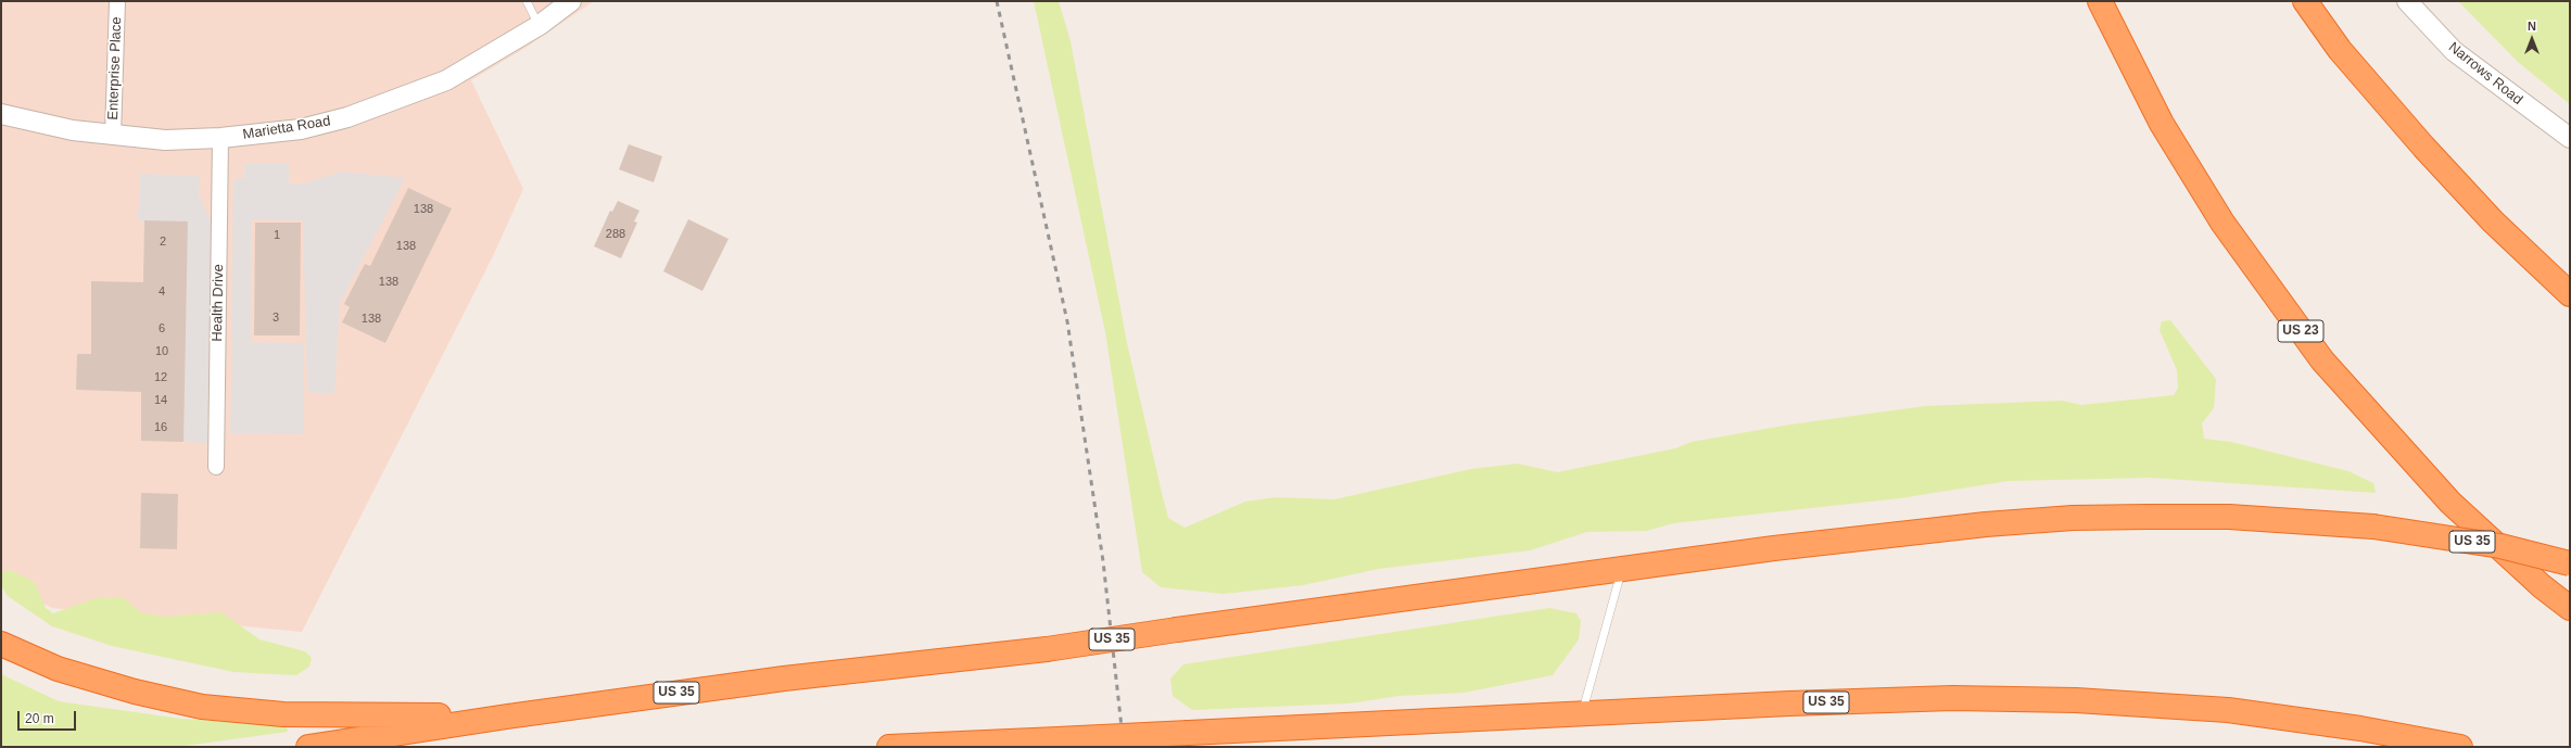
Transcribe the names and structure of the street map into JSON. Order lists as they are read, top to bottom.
{
  "streets": {
    "highway": ["US 23", "US 35"],
    "street": [
      "Enterprise Place",
      "Narrows Road",
      "Marietta Road",
      "Health Drive"
    ]
  },
  "crossings": [
    ["Enterprise Place", "Marietta Road"],
    ["Marietta Road", "Health Drive"]
  ],
  "house_numbers": [
    "138",
    "288",
    "1",
    "2",
    "138",
    "138",
    "4",
    "3",
    "138",
    "6",
    "10",
    "12",
    "14",
    "16"
  ],
  "scale_bar": "20 m",
  "north": "top"
}
